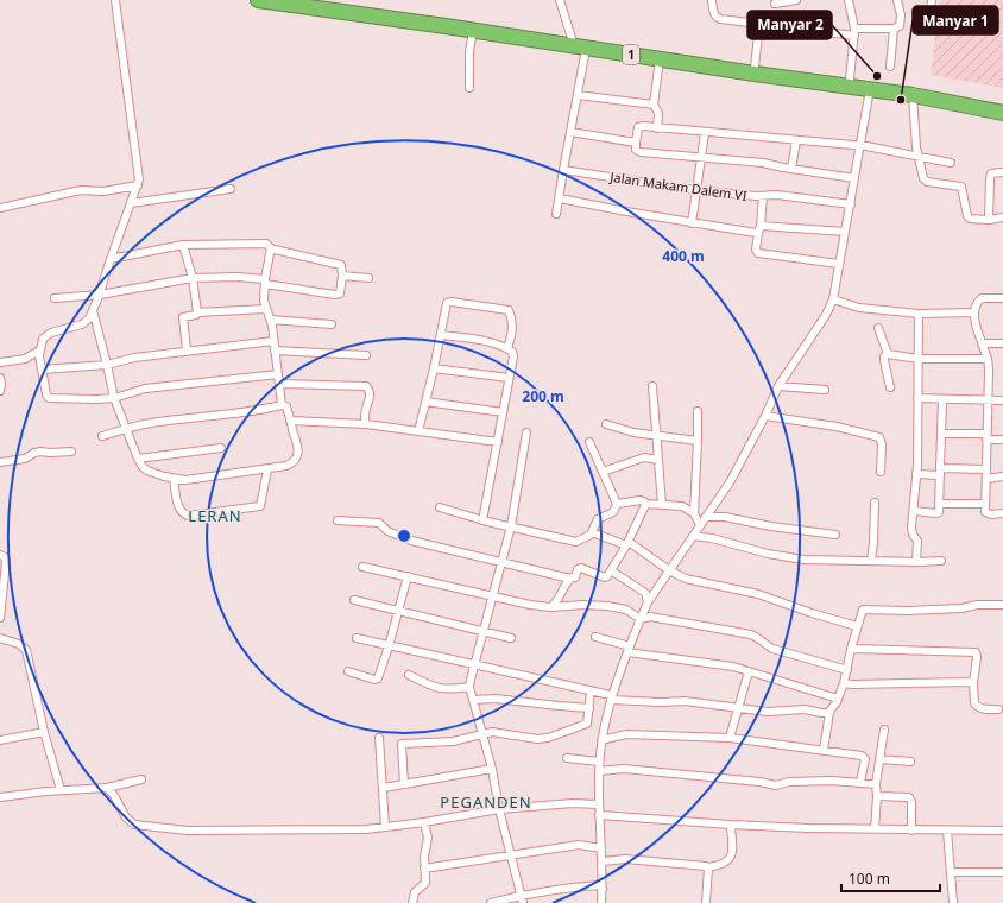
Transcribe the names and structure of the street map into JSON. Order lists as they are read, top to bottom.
{
  "streets": {
    "highway": ["1"],
    "street": ["Jalan Makam Dalem VI"]
  },
  "districts": ["LERAN", "PEGANDEN"],
  "places": ["Manyar 2", "Manyar 1"],
  "scale_bar": "100 m",
  "rings": ["400 m", "200 m"]
}
